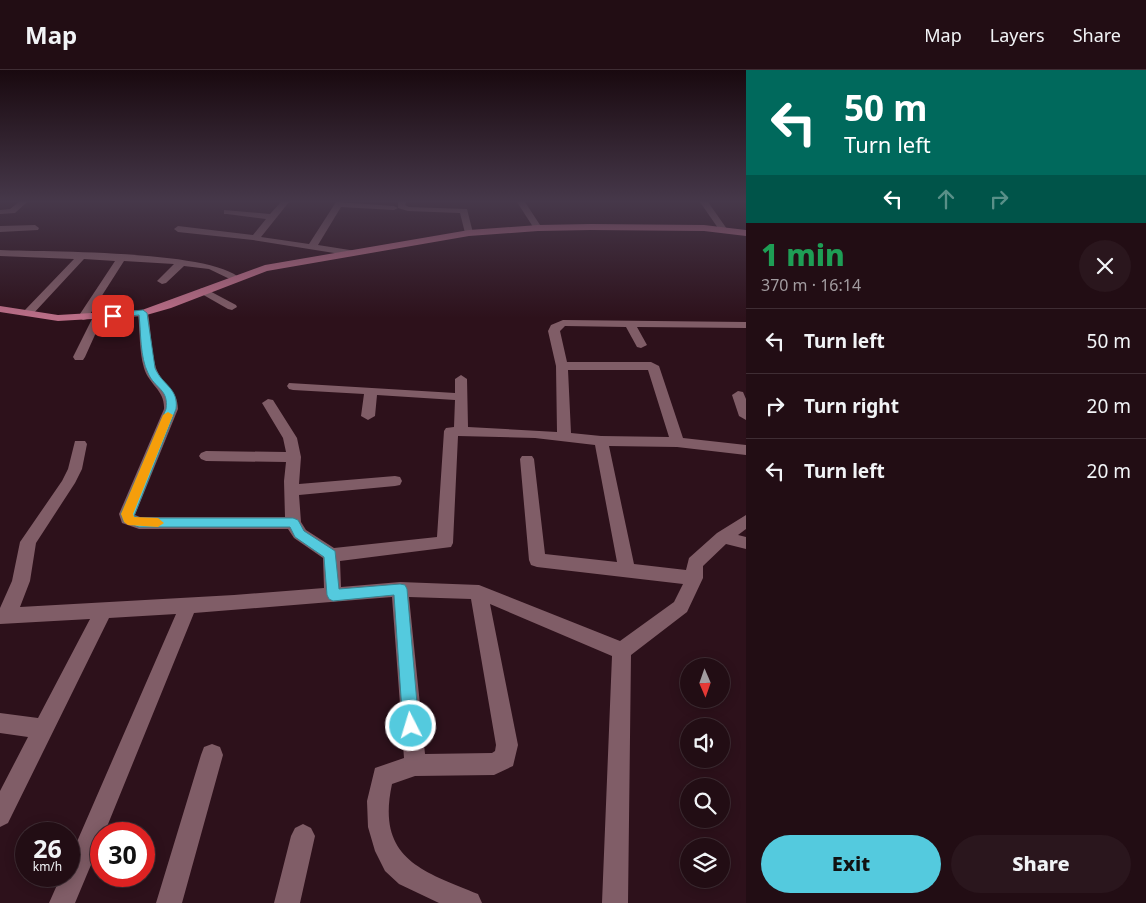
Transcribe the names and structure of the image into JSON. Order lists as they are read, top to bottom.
{
  "north": "bottom",
  "page": {
    "header": "Map",
    "nav": ["Map", "Layers", "Share"],
    "turn": ["50 m", "Turn left"],
    "heading": ["1 min", "370 m · 16:14"],
    "list": [
      {
        "name": "Turn left",
        "value": "50 m"
      },
      {
        "name": "Turn right",
        "value": "20 m"
      },
      {
        "name": "Turn left",
        "value": "20 m"
      }
    ],
    "speed": "26 km/h",
    "limit": "30",
    "buttons": ["Exit", "Share"]
  }
}
